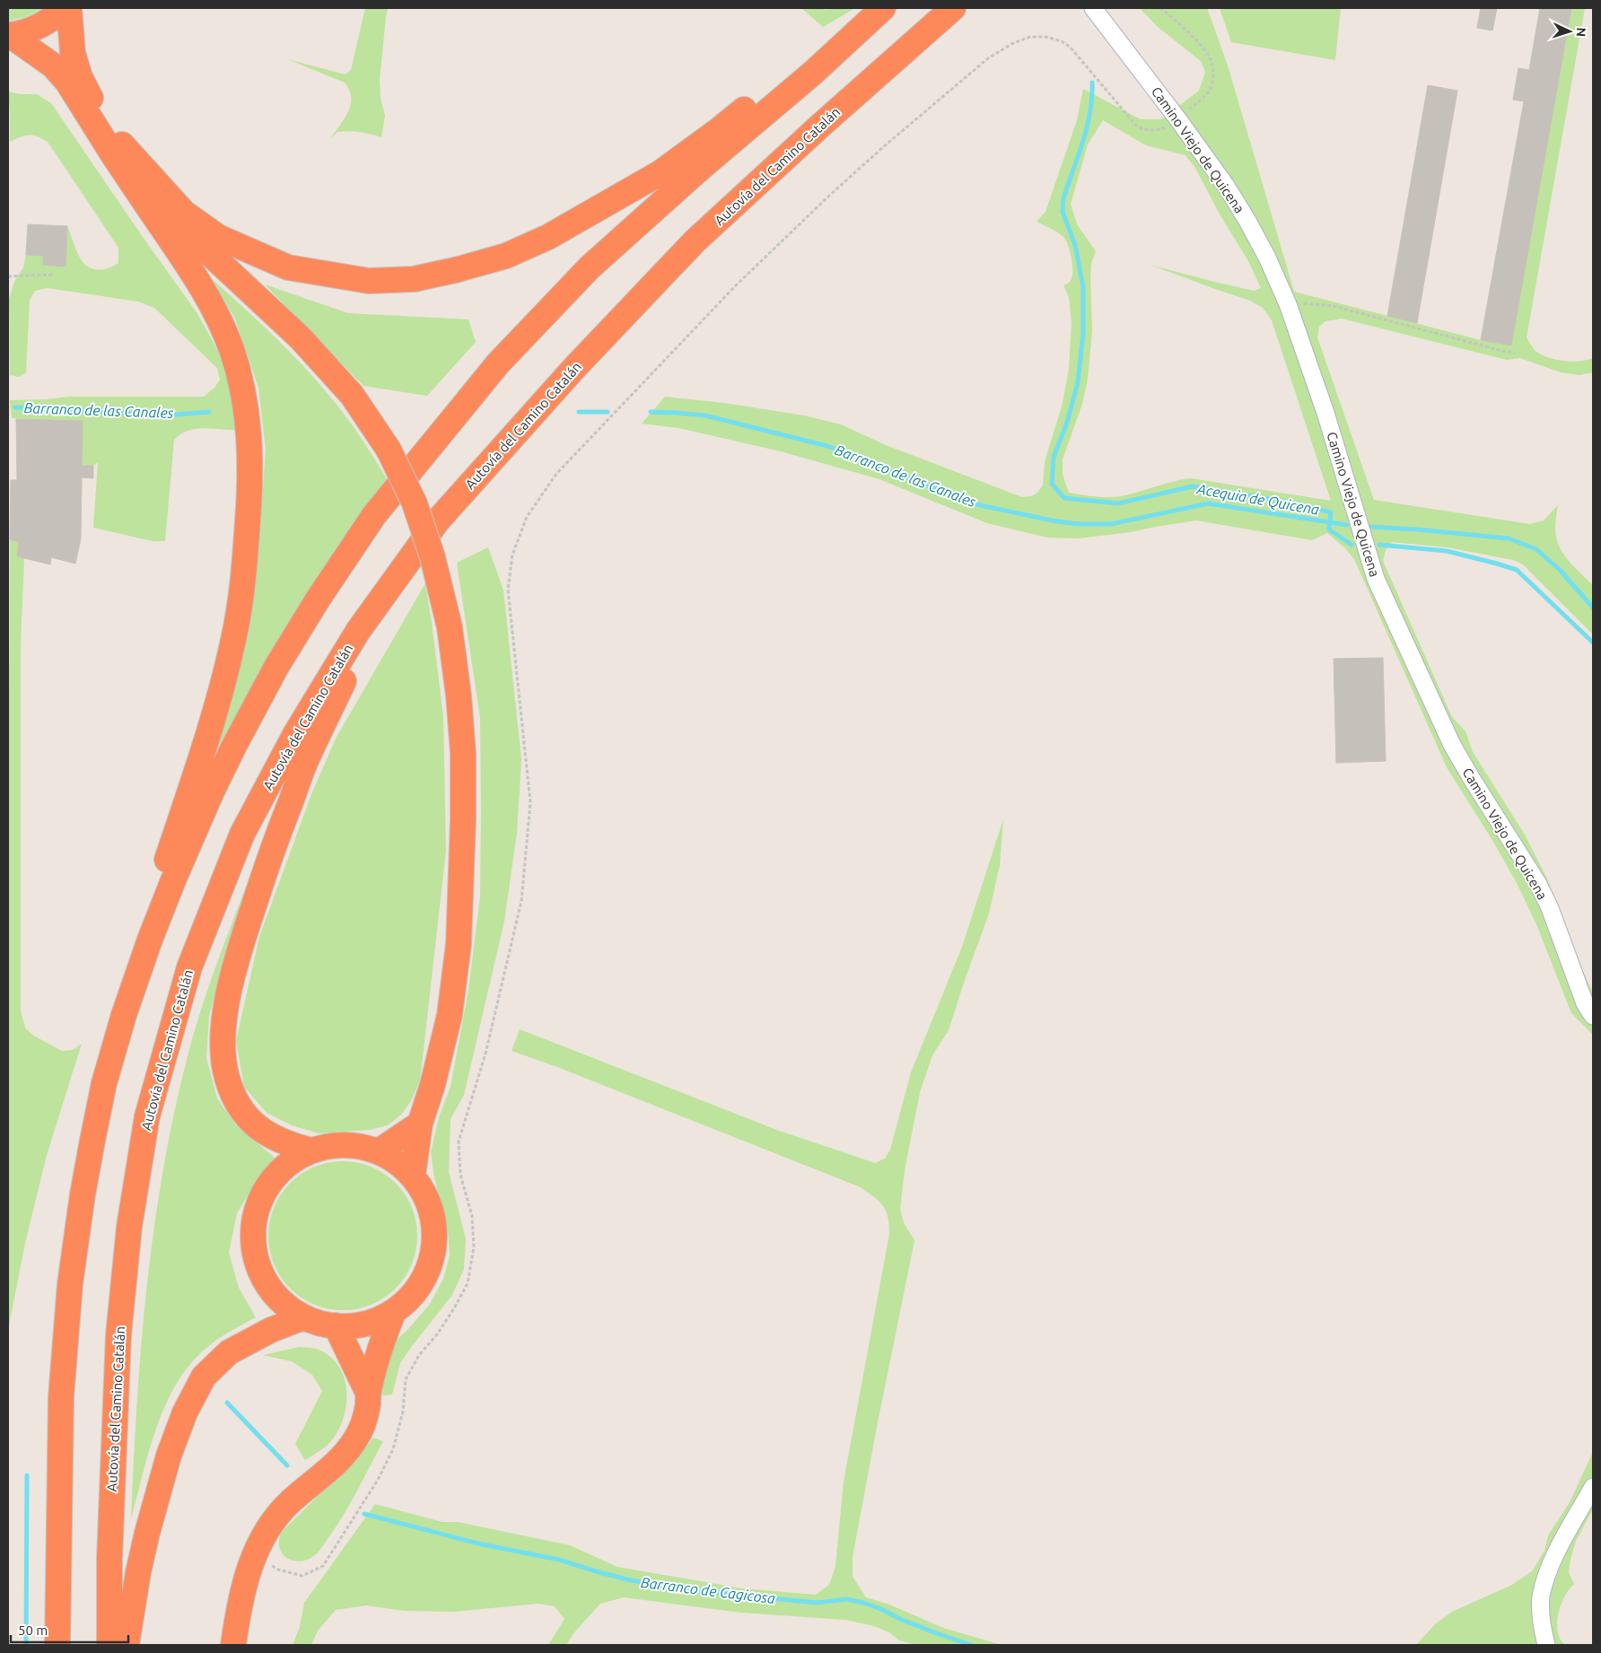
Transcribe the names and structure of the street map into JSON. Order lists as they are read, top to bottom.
{
  "streets": {
    "highway": ["Autovía del Camino Catalán"],
    "street": ["Camino Viejo de Quicena"]
  },
  "water": ["Barranco de las Canales", "Acequia de Quicena", "Barranco de Cagicosa"],
  "scale_bar": "50 m",
  "north": "right"
}
